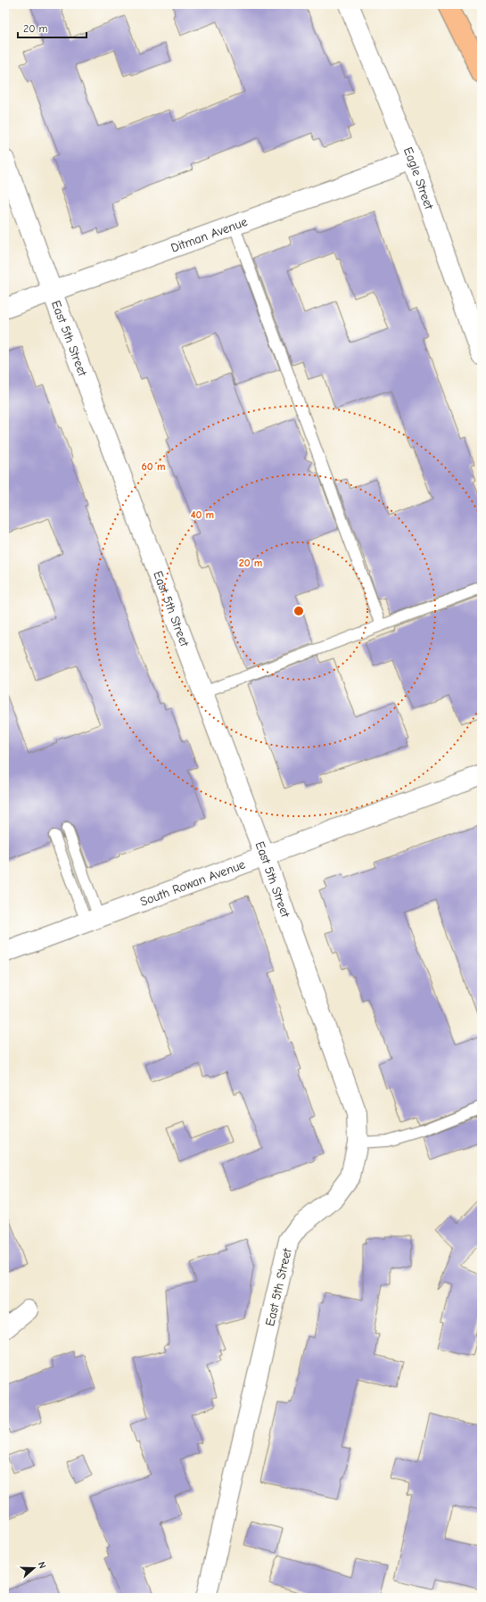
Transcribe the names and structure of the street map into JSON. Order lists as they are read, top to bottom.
{
  "streets": {
    "street": [
      "Eagle Street",
      "Ditman Avenue",
      "East 5th Street",
      "South Rowan Avenue"
    ]
  },
  "crossings": [
    ["Eagle Street", "Ditman Avenue"],
    ["Ditman Avenue", "East 5th Street"],
    ["East 5th Street", "South Rowan Avenue"]
  ],
  "scale_bar": "20 m",
  "north": "right",
  "rings": ["60 m", "40 m", "20 m"]
}
